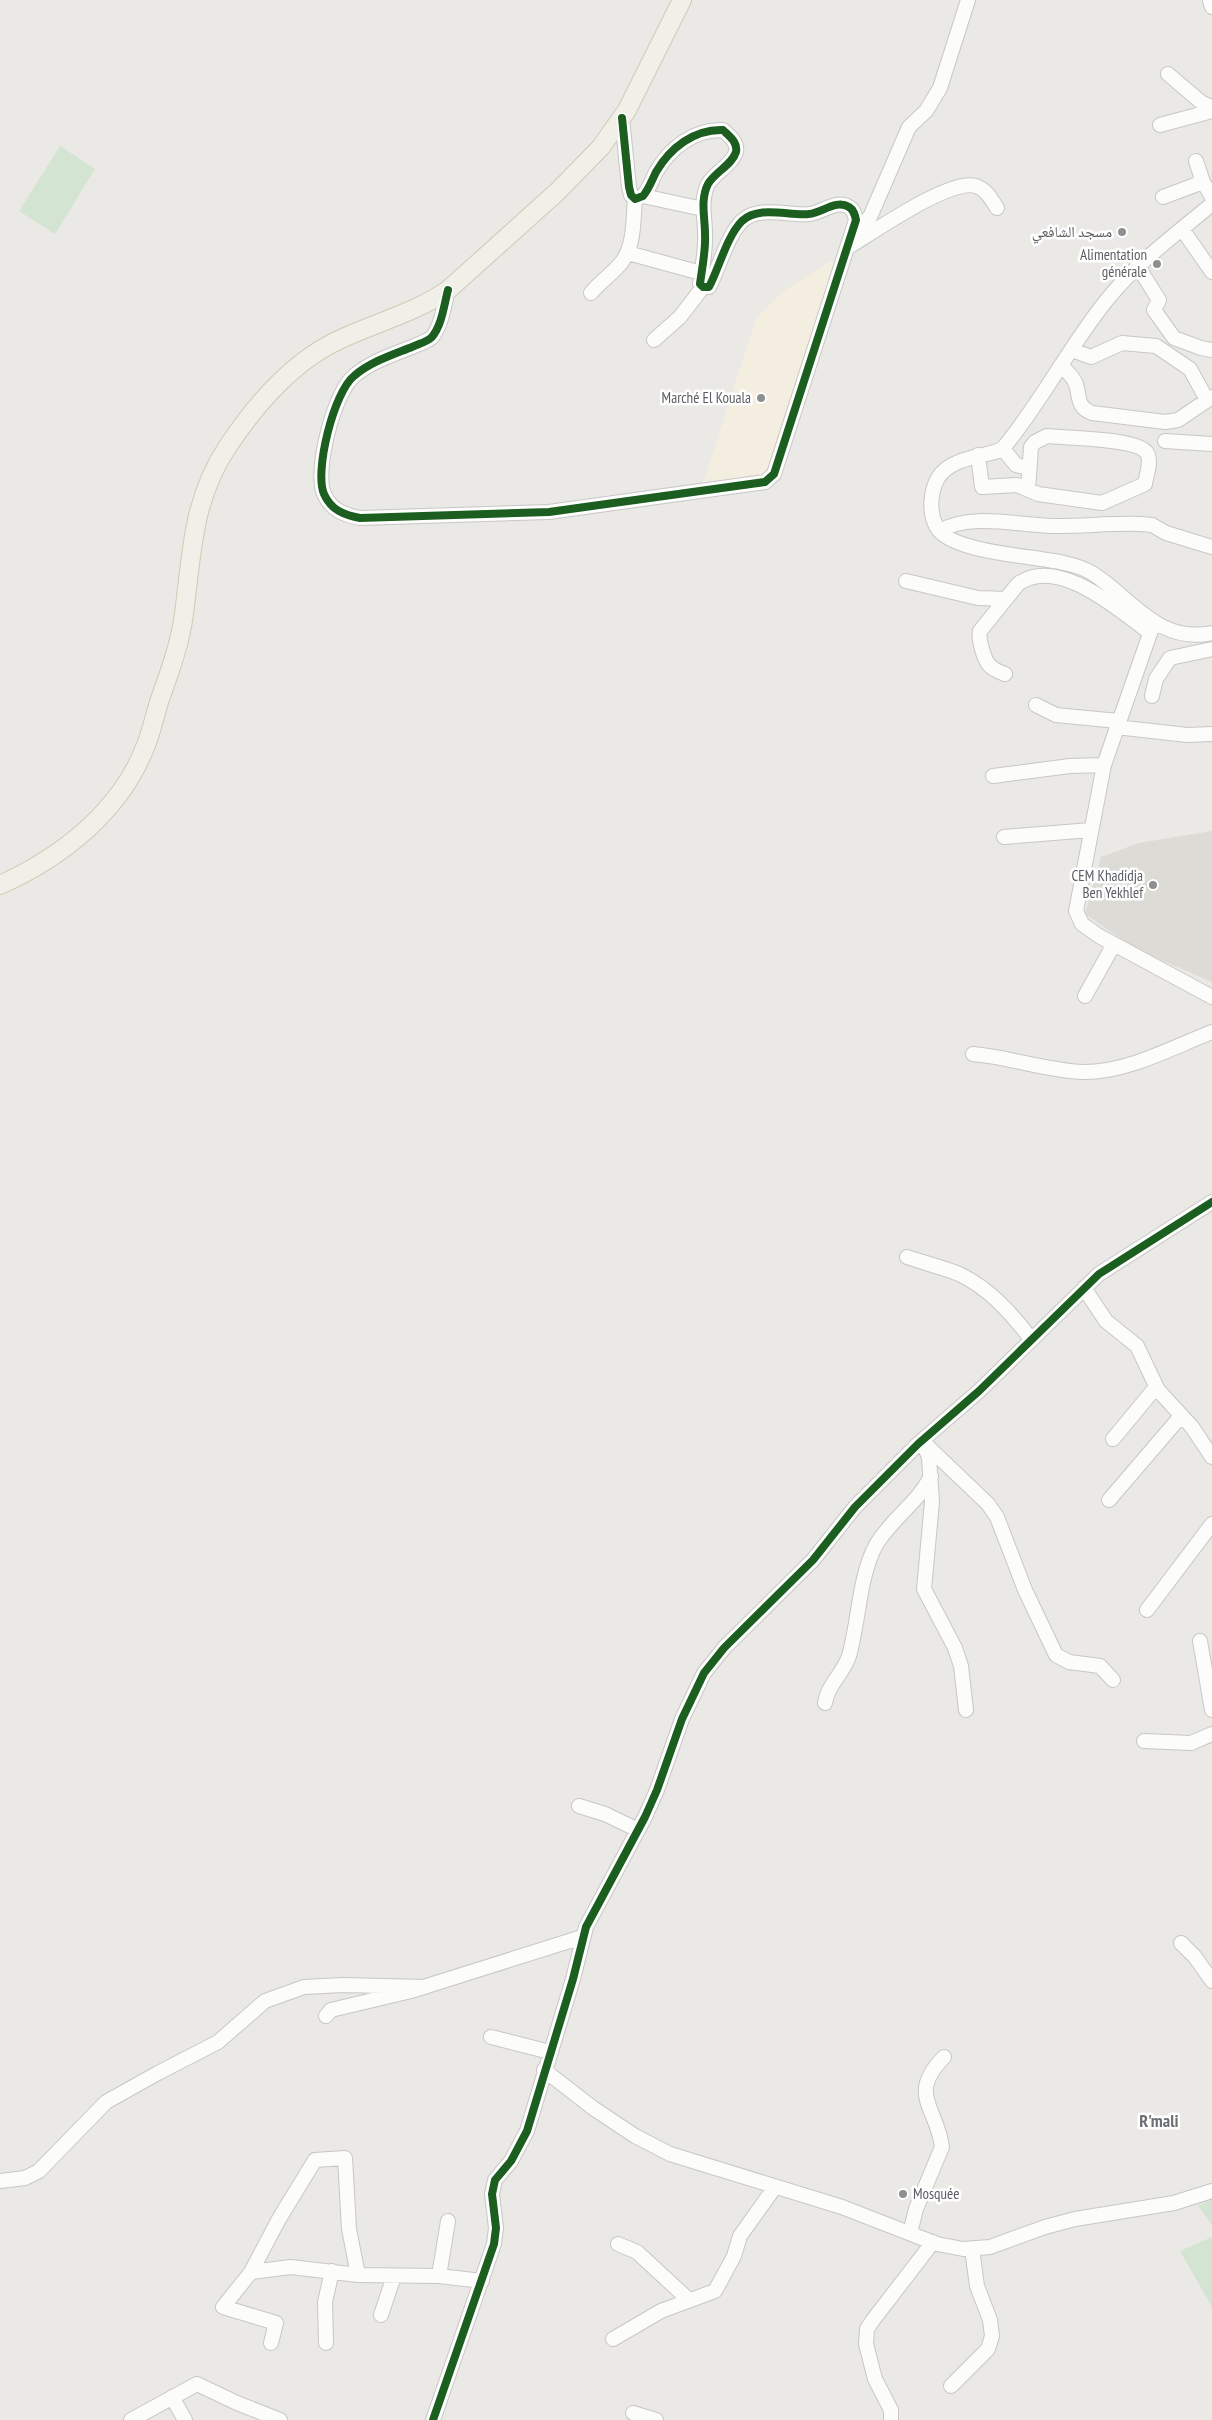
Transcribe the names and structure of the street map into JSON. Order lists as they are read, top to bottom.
{
  "districts": ["R'mali"],
  "places": [
    "مسجد الشافعي",
    "Alimentation générale",
    "Marché El Kouala",
    "CEM Khadidja Ben Yekhlef",
    "Mosquée"
  ]
}
